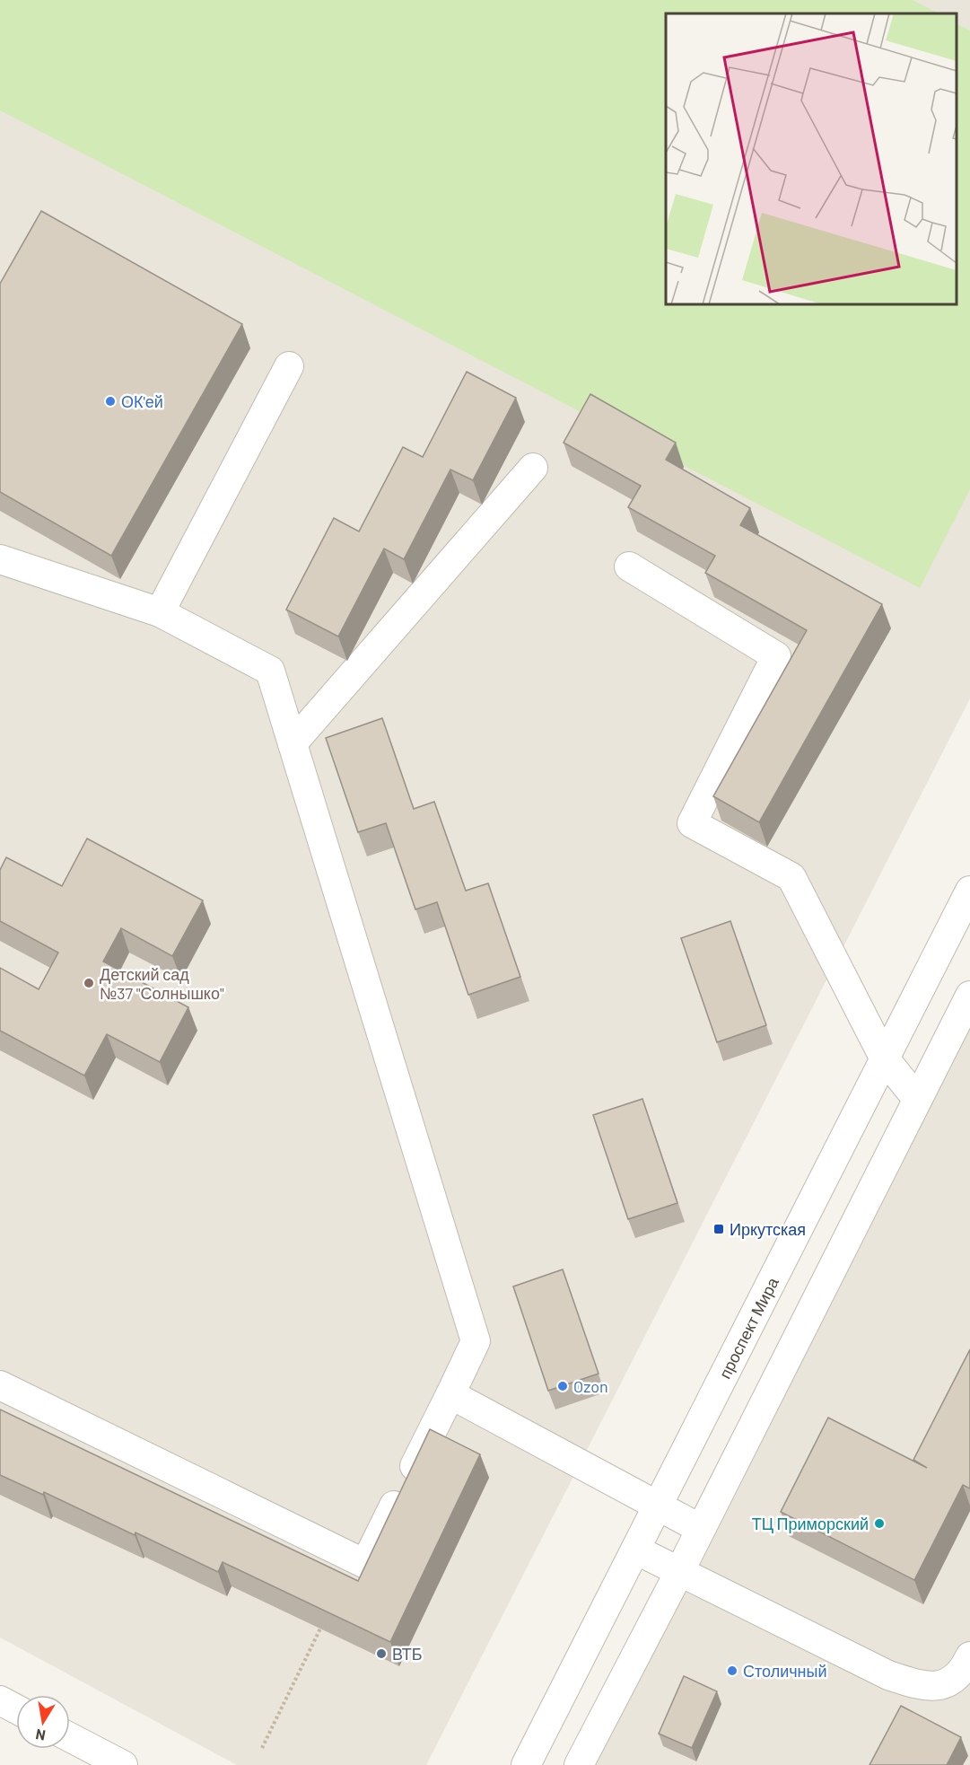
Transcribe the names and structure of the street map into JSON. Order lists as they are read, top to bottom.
{
  "streets": {
    "street": ["проспект Мира"]
  },
  "places": {
    "other": [
      "ОК'ей",
      "Детский сад №37 \"Солнышко\"",
      "Ozon",
      "ТЦ Приморский",
      "ВТБ",
      "Столичный"
    ],
    "transit": ["Иркутская"]
  },
  "north": "bottom"
}
